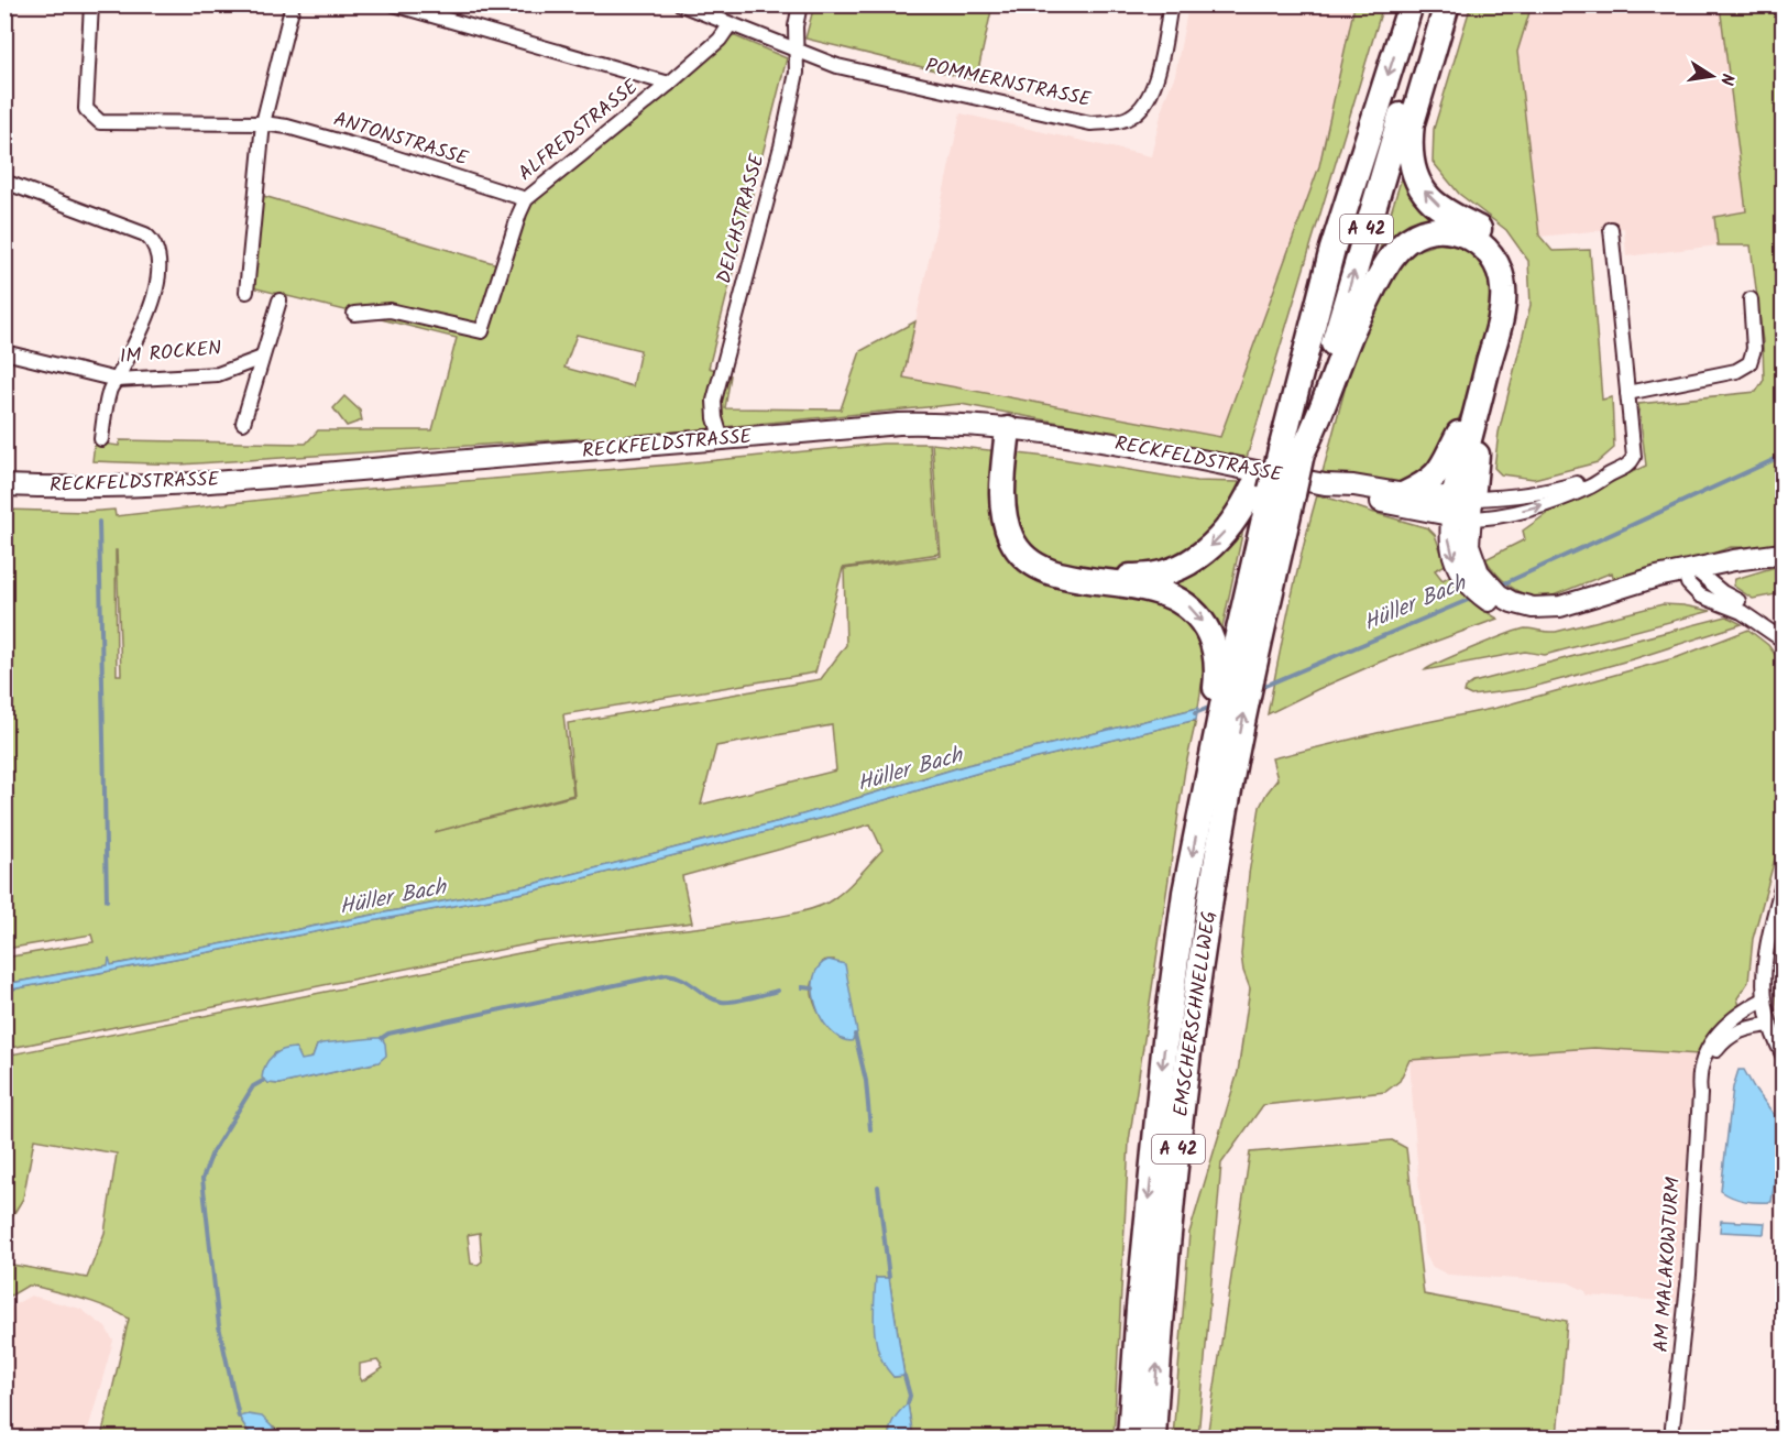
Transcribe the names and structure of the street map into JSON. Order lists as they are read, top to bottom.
{
  "streets": {
    "highway": ["A 42", "EMSCHERSCHNELLWEG"],
    "street": [
      "POMMERNSTRASSE",
      "ALFREDSTRASSE",
      "ANTONSTRASSE",
      "DEICHSTRASSE",
      "IM ROCKEN",
      "RECKFELDSTRASSE",
      "AM MALAKOWTURM"
    ]
  },
  "crossings": [
    ["POMMERNSTRASSE", "ALFREDSTRASSE"],
    ["POMMERNSTRASSE", "DEICHSTRASSE"],
    ["ALFREDSTRASSE", "ANTONSTRASSE"],
    ["DEICHSTRASSE", "RECKFELDSTRASSE"],
    ["A 42", "EMSCHERSCHNELLWEG"]
  ],
  "water": ["Hüller Bach"],
  "north": "right"
}
